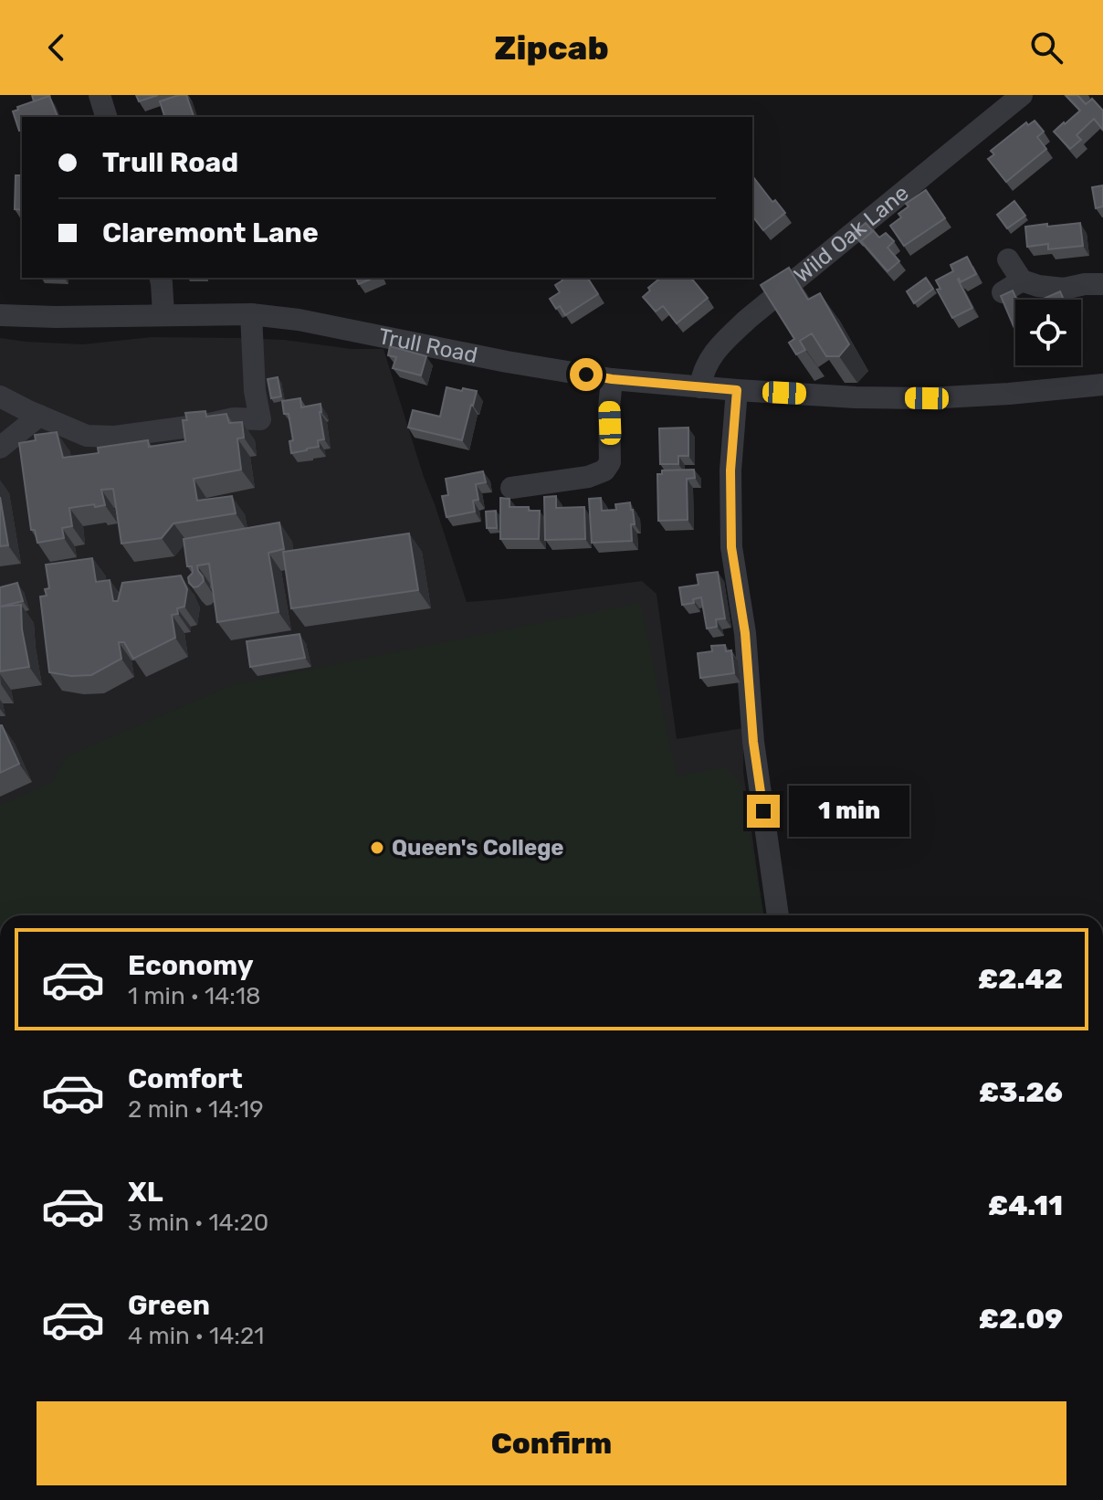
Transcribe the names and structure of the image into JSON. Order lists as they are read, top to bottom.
{
  "streets": {
    "street": ["Wild Oak Lane", "Trull Road"]
  },
  "crossings": [
    ["Wild Oak Lane", "Trull Road"]
  ],
  "places": ["Queen's College"],
  "page": {
    "header": "Zipcab",
    "banner": ["Trull Road", "Claremont Lane"],
    "bubble": "1 min",
    "list": [
      {
        "name": "Economy",
        "note": "1 min · 14:18",
        "value": "£2.42"
      },
      {
        "name": "Comfort",
        "note": "2 min · 14:19",
        "value": "£3.26"
      },
      {
        "name": "XL",
        "note": "3 min · 14:20",
        "value": "£4.11"
      },
      {
        "name": "Green",
        "note": "4 min · 14:21",
        "value": "£2.09"
      }
    ],
    "buttons": "Confirm"
  }
}
